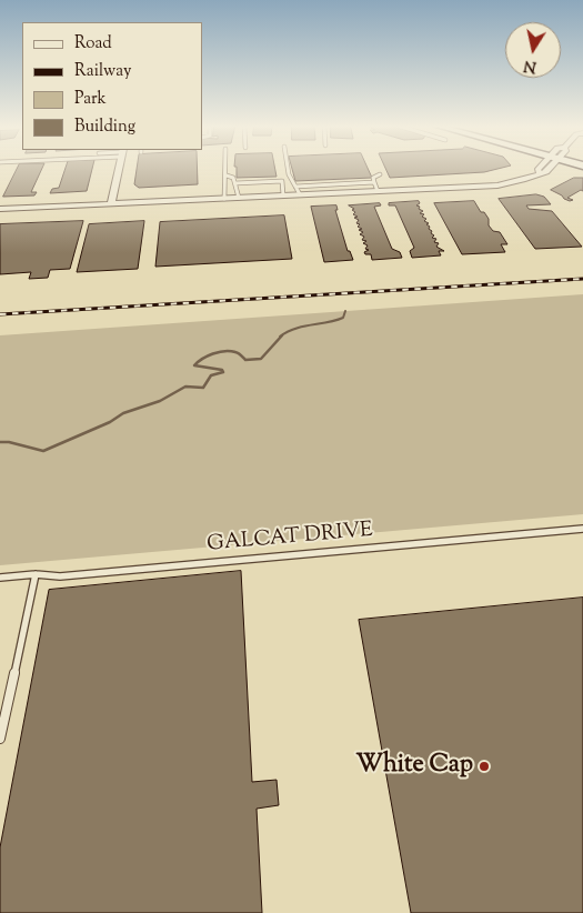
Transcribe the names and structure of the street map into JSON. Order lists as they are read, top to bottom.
{
  "streets": {
    "lane": ["GALCAT DRIVE"]
  },
  "places": ["White Cap"],
  "legend": [
    "Road",
    "Railway",
    "Park",
    "Building"
  ],
  "north": "bottom"
}
